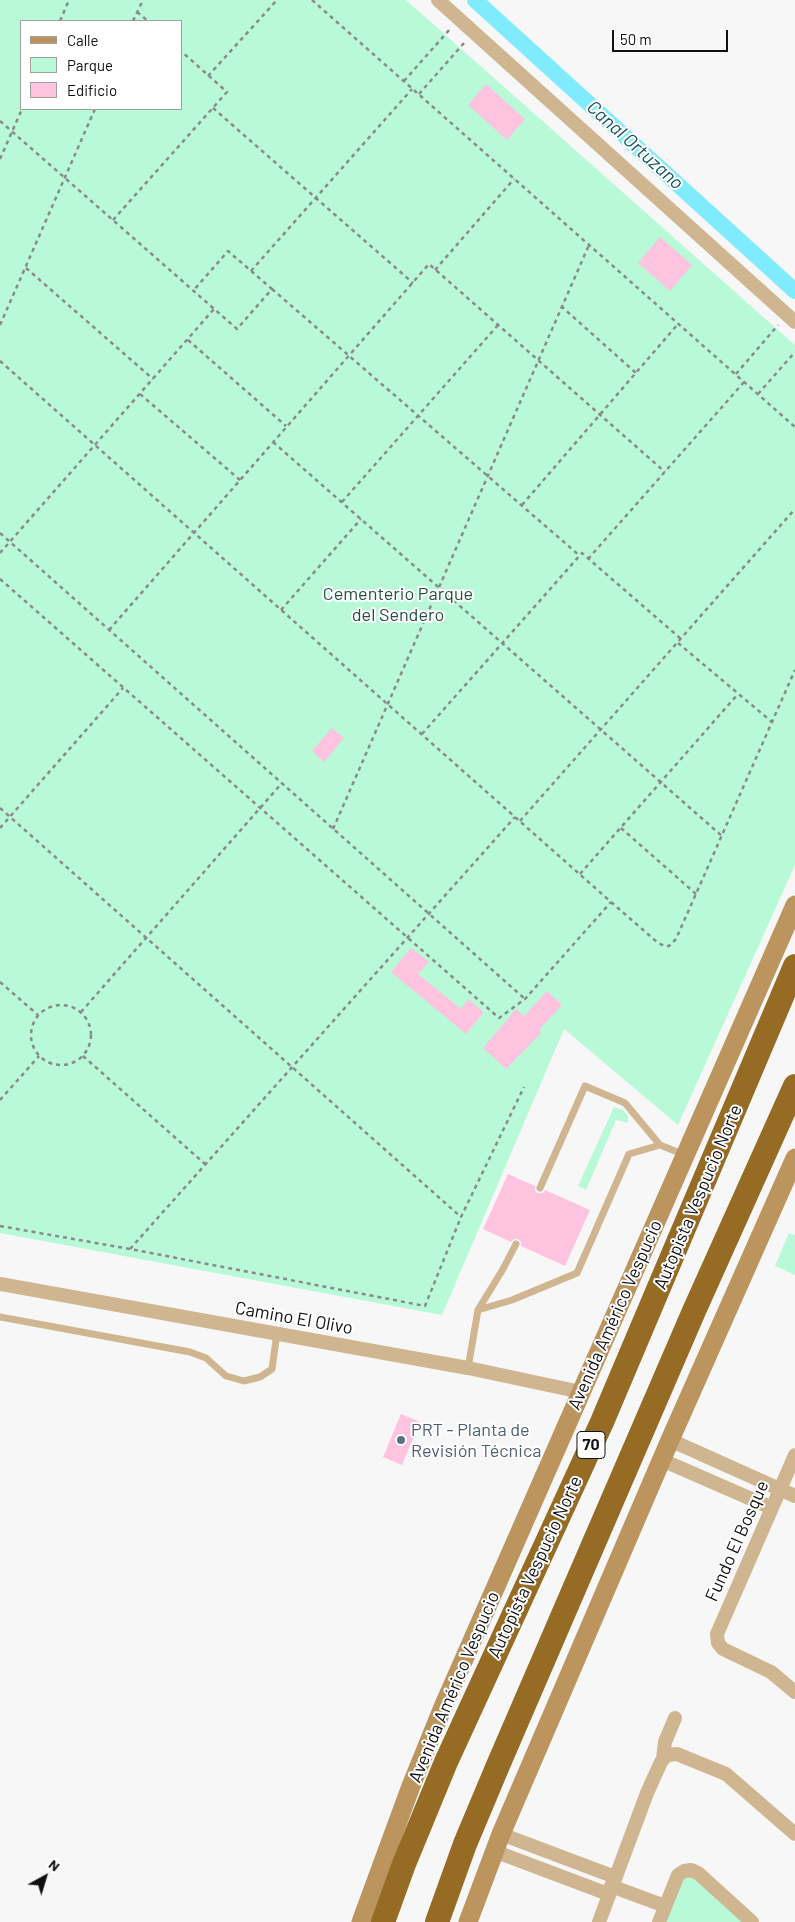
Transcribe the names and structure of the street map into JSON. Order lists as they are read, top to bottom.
{
  "streets": {
    "highway": ["Autopista Vespucio Norte", "70"],
    "main road": ["Avenida Américo Vespucio"],
    "street": ["Camino El Olivo", "Fundo El Bosque"]
  },
  "crossings": [
    ["Avenida Américo Vespucio", "Camino El Olivo"]
  ],
  "water": ["Canal Ortuzano"],
  "parks": ["Cementerio Parque del Sendero"],
  "places": ["PRT - Planta de Revisión Técnica"],
  "legend": ["Calle", "Parque", "Edificio"],
  "scale_bar": "50 m",
  "north": "top right"
}
